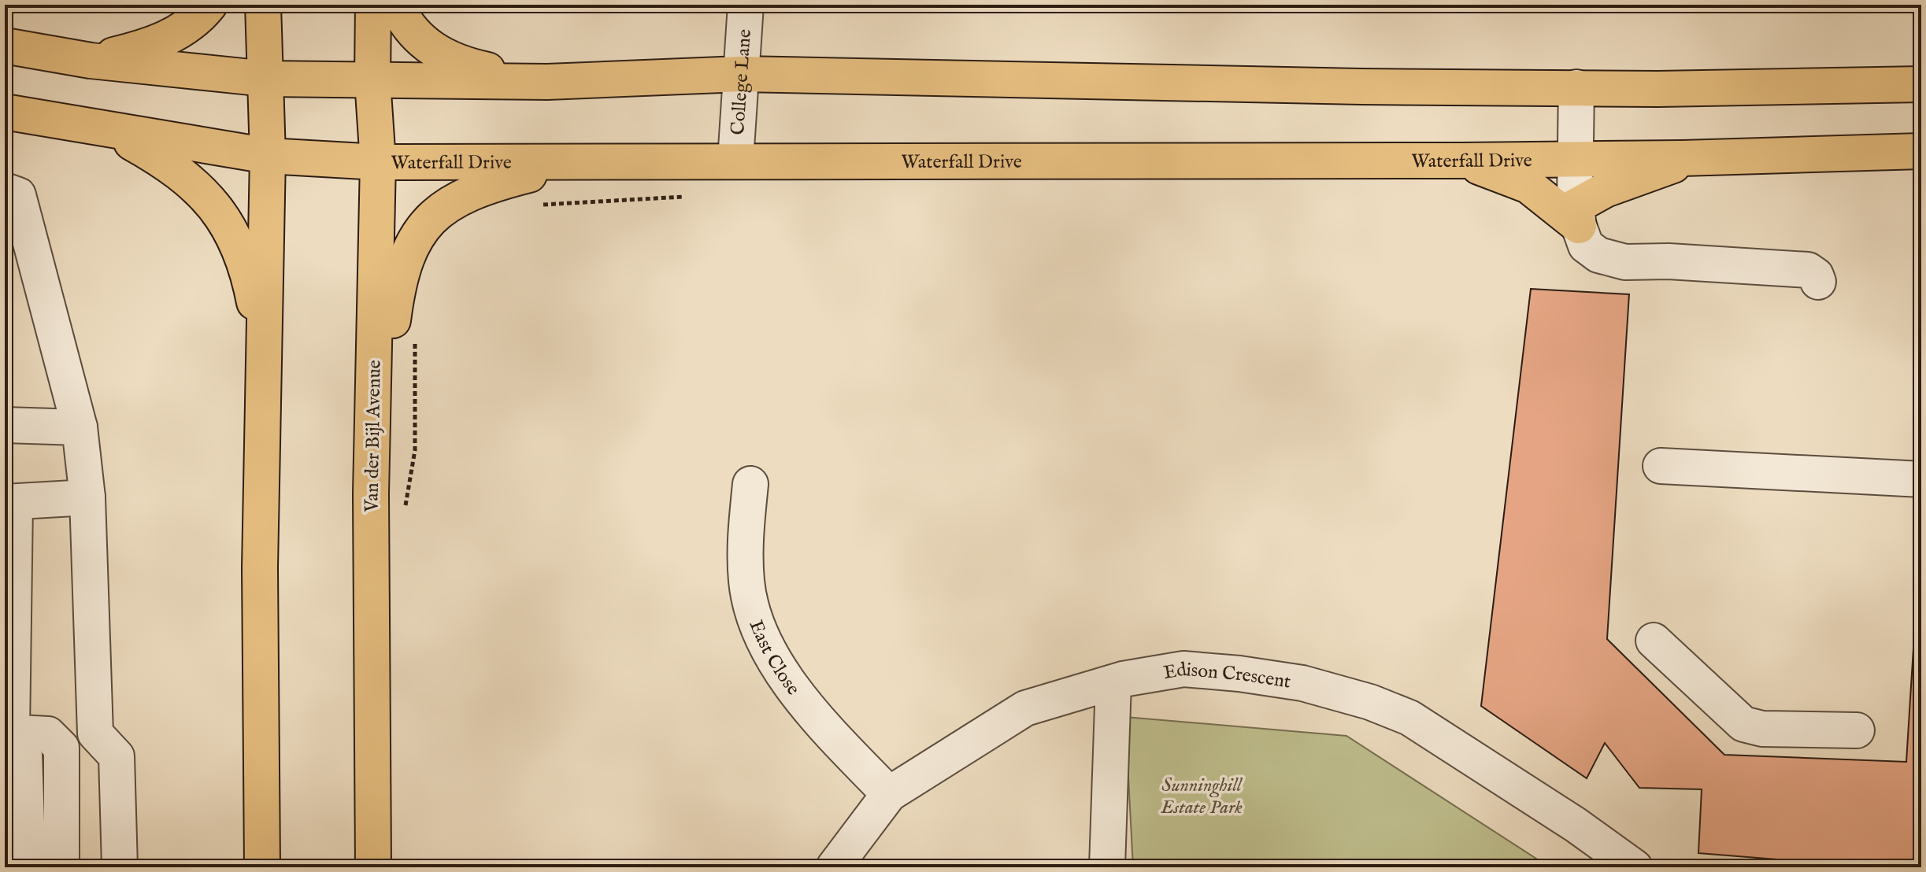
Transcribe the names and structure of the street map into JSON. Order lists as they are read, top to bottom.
{
  "streets": {
    "main road": ["Waterfall Drive", "Van der Bijl Avenue"],
    "street": ["College Lane", "East Close", "Edison Crescent"]
  },
  "crossings": [
    ["College Lane", "Waterfall Drive"],
    ["Waterfall Drive", "Van der Bijl Avenue"],
    ["East Close", "Edison Crescent"]
  ],
  "parks": ["Sunninghill Estate Park"]
}
